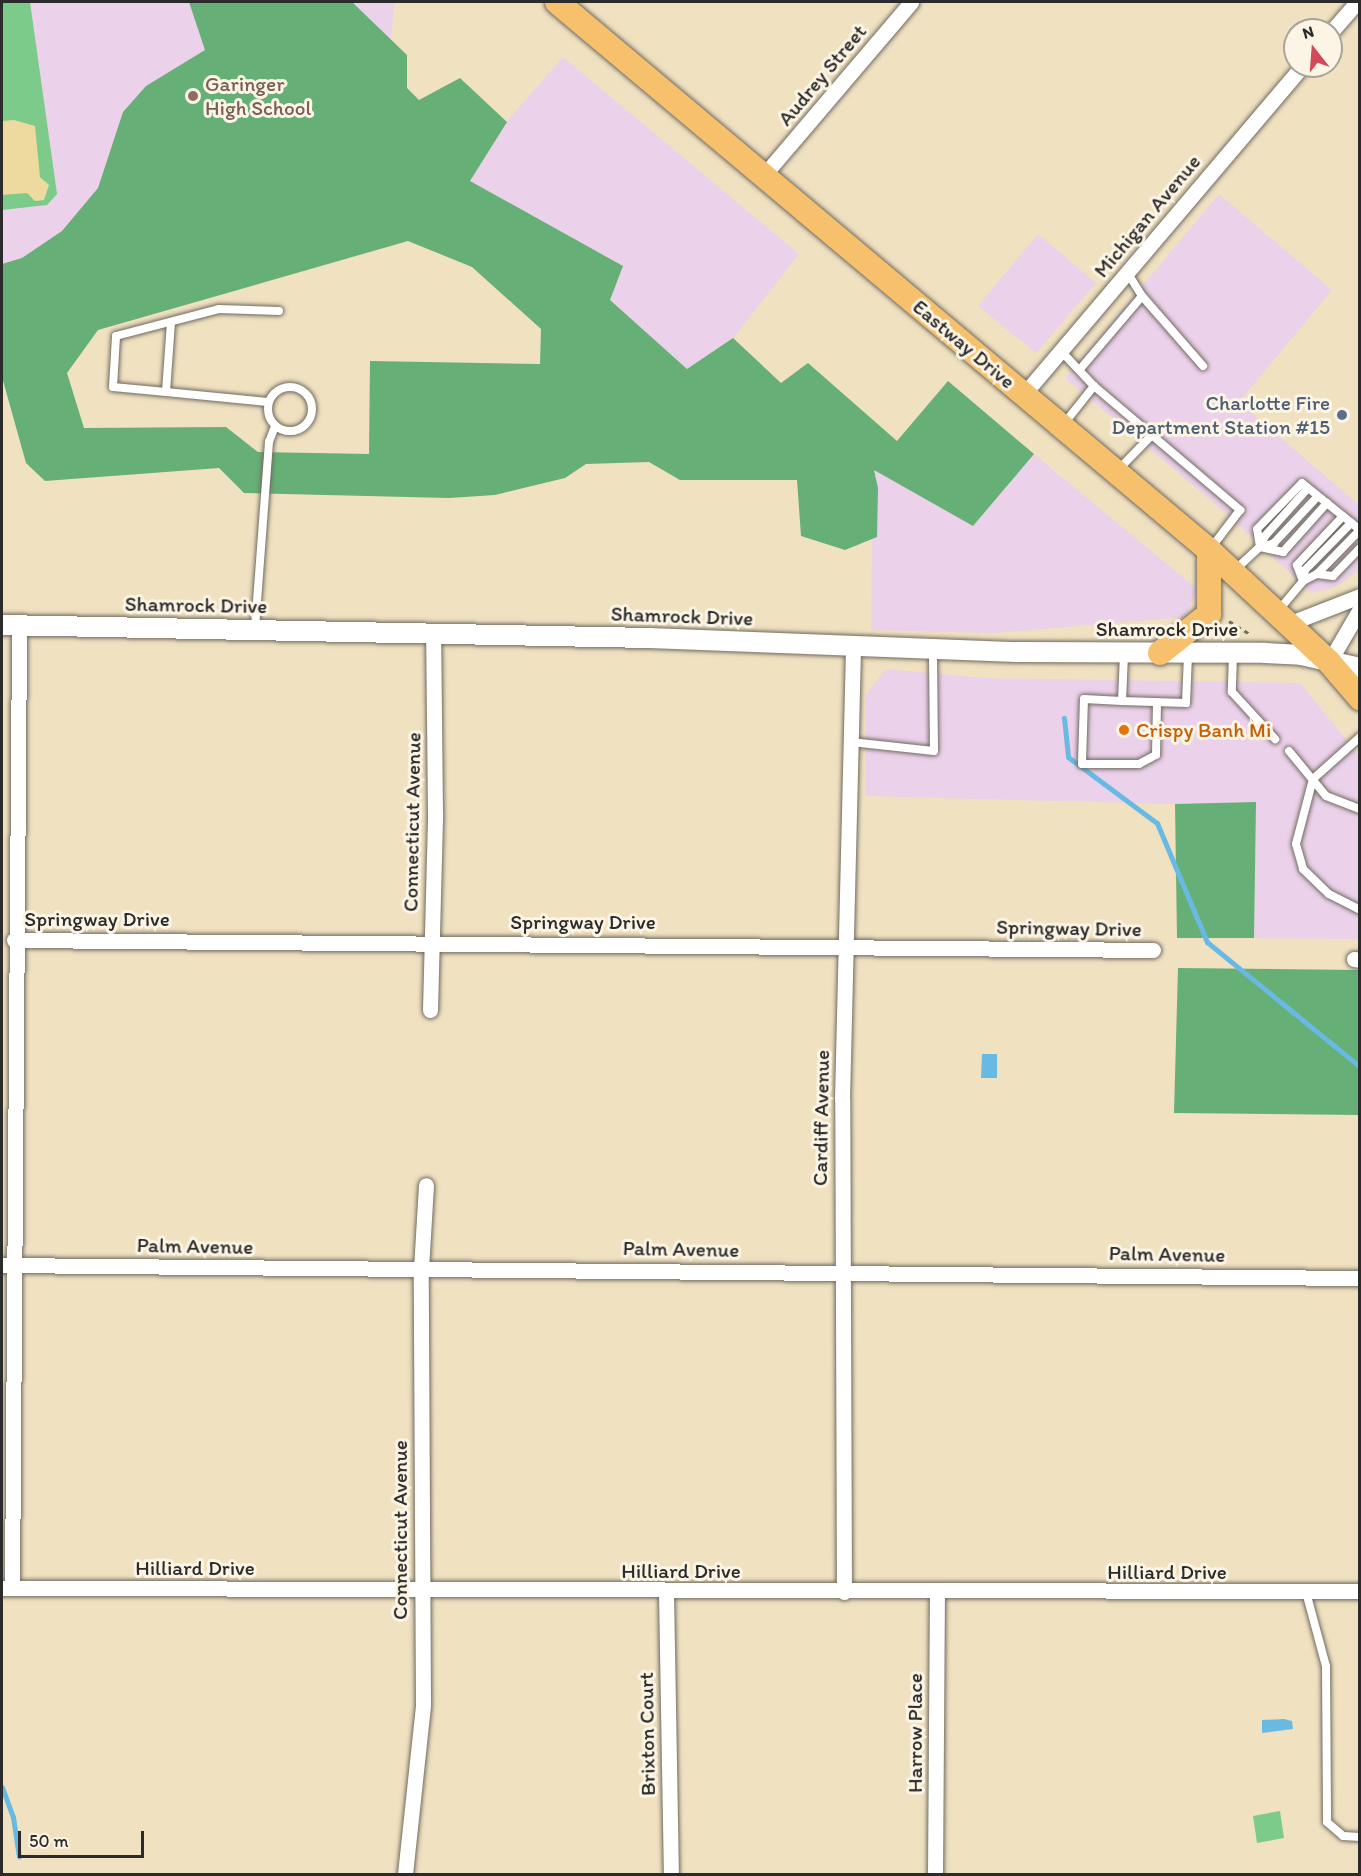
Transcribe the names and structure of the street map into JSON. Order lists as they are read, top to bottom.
{
  "streets": {
    "main road": ["Eastway Drive"],
    "street": [
      "Audrey Street",
      "Michigan Avenue",
      "Shamrock Drive",
      "Connecticut Avenue",
      "Springway Drive",
      "Cardiff Avenue",
      "Palm Avenue",
      "Hilliard Drive",
      "Harrow Place",
      "Brixton Court"
    ]
  },
  "crossings": [
    ["Audrey Street", "Eastway Drive"],
    ["Michigan Avenue", "Eastway Drive"],
    ["Eastway Drive", "Shamrock Drive"],
    ["Shamrock Drive", "Connecticut Avenue"],
    ["Shamrock Drive", "Cardiff Avenue"],
    ["Connecticut Avenue", "Springway Drive"],
    ["Connecticut Avenue", "Palm Avenue"],
    ["Connecticut Avenue", "Hilliard Drive"],
    ["Springway Drive", "Cardiff Avenue"],
    ["Cardiff Avenue", "Palm Avenue"],
    ["Cardiff Avenue", "Hilliard Drive"],
    ["Hilliard Drive", "Harrow Place"],
    ["Hilliard Drive", "Brixton Court"]
  ],
  "places": ["Garinger High School", "Charlotte Fire Department Station #15", "Crispy Banh Mi"],
  "scale_bar": "50 m",
  "north": "top"
}
